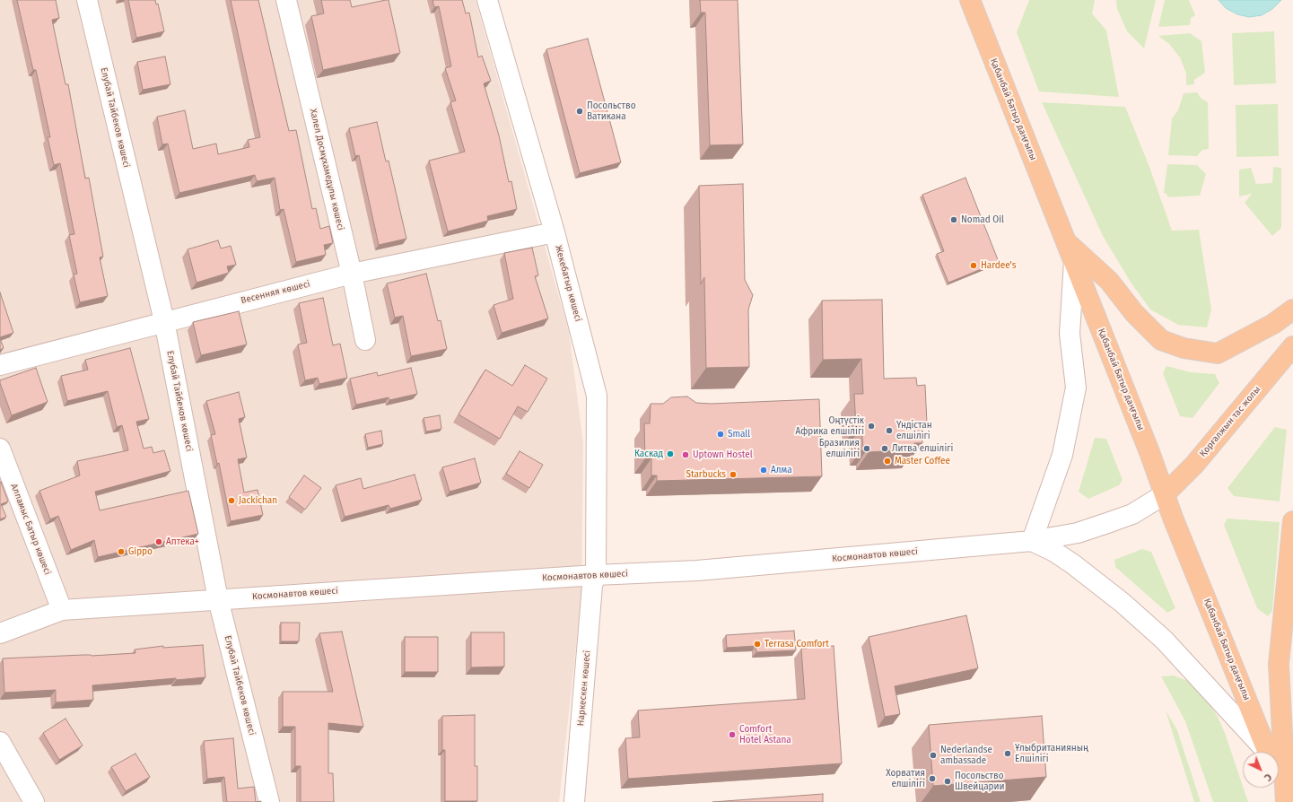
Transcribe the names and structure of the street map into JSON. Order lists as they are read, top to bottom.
{
  "streets": {
    "main road": ["Қабанбай Батыр даңғылы", "Қорғалжын тас жолы"],
    "street": [
      "Елубай Тайбеков көшесі",
      "Халел Досмұхамедұлы көшесі",
      "Жекебатыр көшесі",
      "Весенняя көшесі",
      "Алпамыс Батыр көшесі",
      "Космонавтов көшесі",
      "Наркескен көшесі"
    ]
  },
  "crossings": [
    ["Қабанбай Батыр даңғылы", "Қорғалжын тас жолы"],
    ["Қабанбай Батыр даңғылы", "Космонавтов көшесі"],
    ["Елубай Тайбеков көшесі", "Весенняя көшесі"],
    ["Елубай Тайбеков көшесі", "Космонавтов көшесі"],
    ["Халел Досмұхамедұлы көшесі", "Весенняя көшесі"],
    ["Жекебатыр көшесі", "Весенняя көшесі"],
    ["Жекебатыр көшесі", "Космонавтов көшесі"],
    ["Жекебатыр көшесі", "Наркескен көшесі"],
    ["Қорғалжын тас жолы", "Космонавтов көшесі"],
    ["Алпамыс Батыр көшесі", "Космонавтов көшесі"],
    ["Космонавтов көшесі", "Наркескен көшесі"]
  ],
  "places": [
    "Посольство Ватикана",
    "Nomad Oil",
    "Hardee's",
    "Оңтүстік Африка елшілігі",
    "Үндістан елшілігі",
    "Small",
    "Бразилия елшілігі",
    "Литва елшілігі",
    "Каскад",
    "Uptown Hostel",
    "Master Coffee",
    "Алма",
    "Starbucks",
    "Jackichan",
    "Аптека+",
    "Gippo",
    "Terrasa Comfort",
    "Comfort Hotel Astana",
    "Ұлыбританияның Елшілігі",
    "Nederlandse ambassade",
    "Хорватия елшілігі",
    "Посольство Швейцарии"
  ],
  "north": "bottom right"
}
